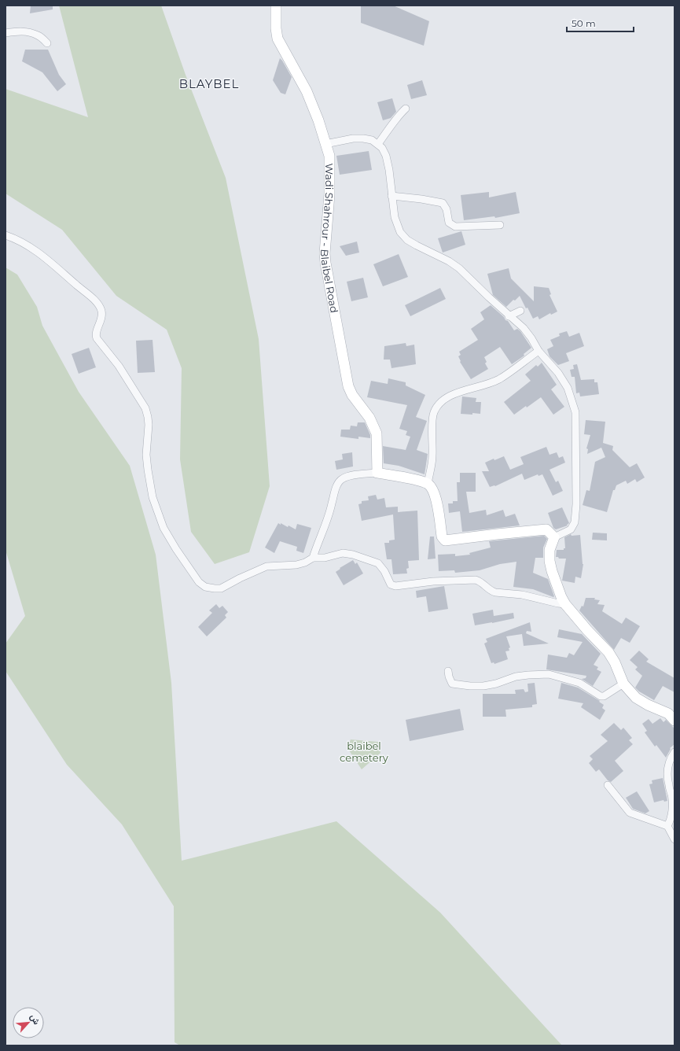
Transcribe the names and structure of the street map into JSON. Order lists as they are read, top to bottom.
{
  "streets": {
    "street": ["Wadi Shahrour - Blaibel Road"]
  },
  "districts": ["BLAYBEL"],
  "parks": ["blaibel cemetery"],
  "scale_bar": "50 m",
  "north": "top right"
}
